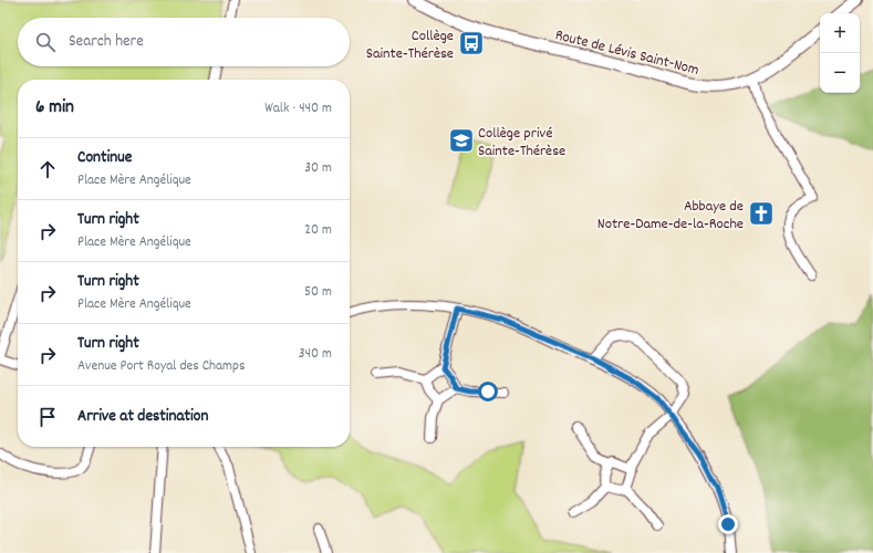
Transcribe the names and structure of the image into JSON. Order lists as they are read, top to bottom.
{
  "streets": {
    "street": ["Route de Lévis Saint-Nom"]
  },
  "places": {
    "bus stop": ["Collège Sainte-Thérèse"],
    "school or university": ["Collège privé Sainte-Thérèse"],
    "church": ["Abbaye de Notre-Dame-de-la-Roche"]
  },
  "page": {
    "map_buttons": ["+", "−"],
    "search": "Search here",
    "heading": ["6 min", "Walk · 440 m"],
    "list": [
      ["Continue", "Place Mère Angélique", "30 m"],
      ["Turn right", "Place Mère Angélique", "20 m"],
      ["Turn right", "Place Mère Angélique", "50 m"],
      ["Turn right", "Avenue Port Royal des Champs", "340 m"],
      "Arrive at destination"
    ]
  }
}
